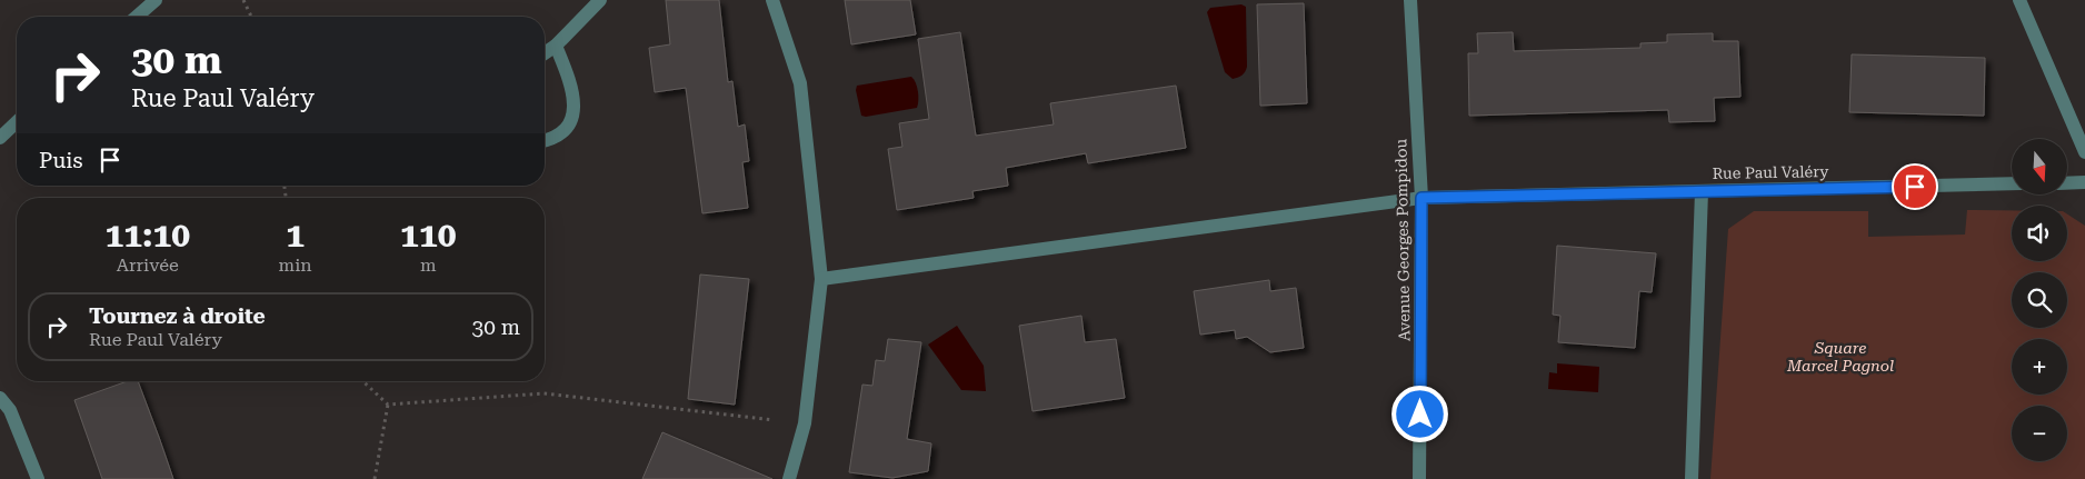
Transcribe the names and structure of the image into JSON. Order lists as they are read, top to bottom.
{
  "streets": {
    "street": ["Rue Paul Valéry", "Avenue Georges Pompidou"]
  },
  "crossings": [
    ["Rue Paul Valéry", "Avenue Georges Pompidou"]
  ],
  "parks": ["Square Marcel Pagnol"],
  "north": "bottom",
  "page": {
    "turn": ["30 m", "Rue Paul Valéry"],
    "then": "Puis",
    "map_buttons": ["+", "−"],
    "eta": [
      "11:10",
      "Arrivée",
      "1",
      "min",
      "110",
      "m"
    ],
    "list": [
      {
        "name": "Tournez à droite",
        "note": "Rue Paul Valéry",
        "value": "30 m"
      }
    ]
  }
}
